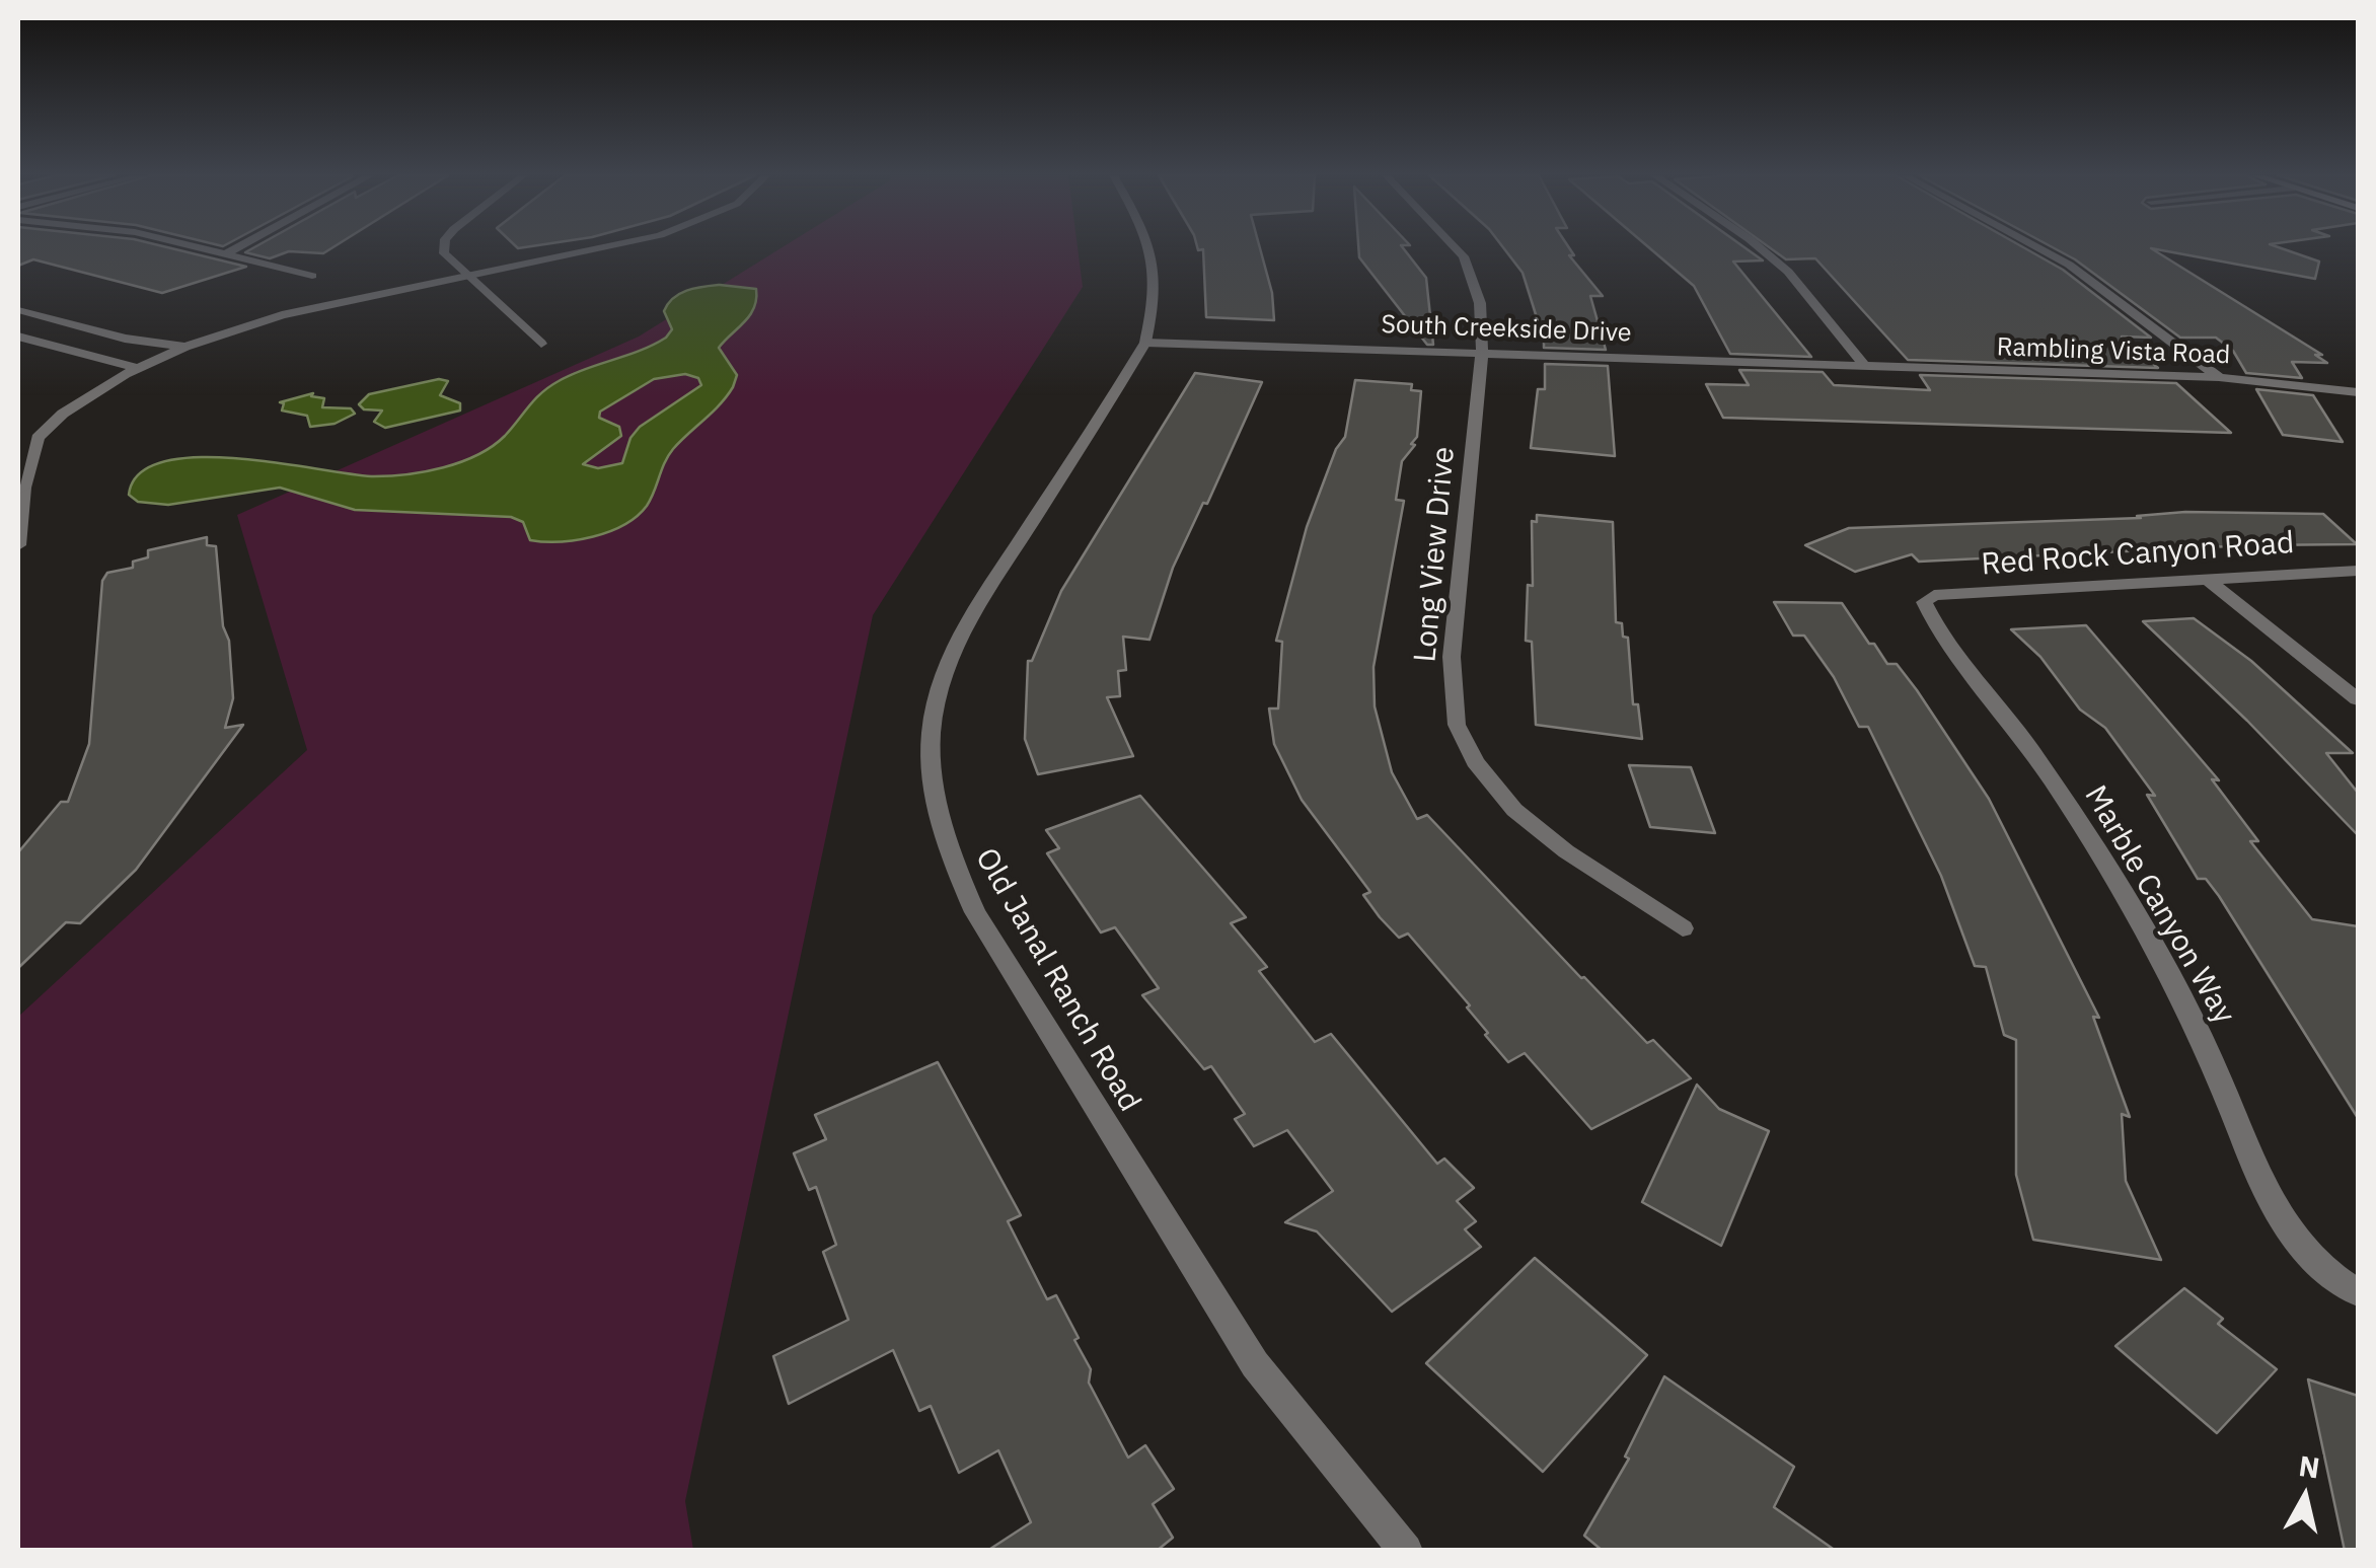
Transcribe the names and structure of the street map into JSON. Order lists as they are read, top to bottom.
{
  "streets": {
    "street": [
      "South Creekside Drive",
      "Rambling Vista Road",
      "Long View Drive",
      "Red Rock Canyon Road",
      "Marble Canyon Way",
      "Old Janal Ranch Road"
    ]
  },
  "crossings": [
    ["South Creekside Drive", "Rambling Vista Road"],
    ["South Creekside Drive", "Long View Drive"],
    ["South Creekside Drive", "Old Janal Ranch Road"],
    ["Red Rock Canyon Road", "Marble Canyon Way"]
  ],
  "north": "top"
}
